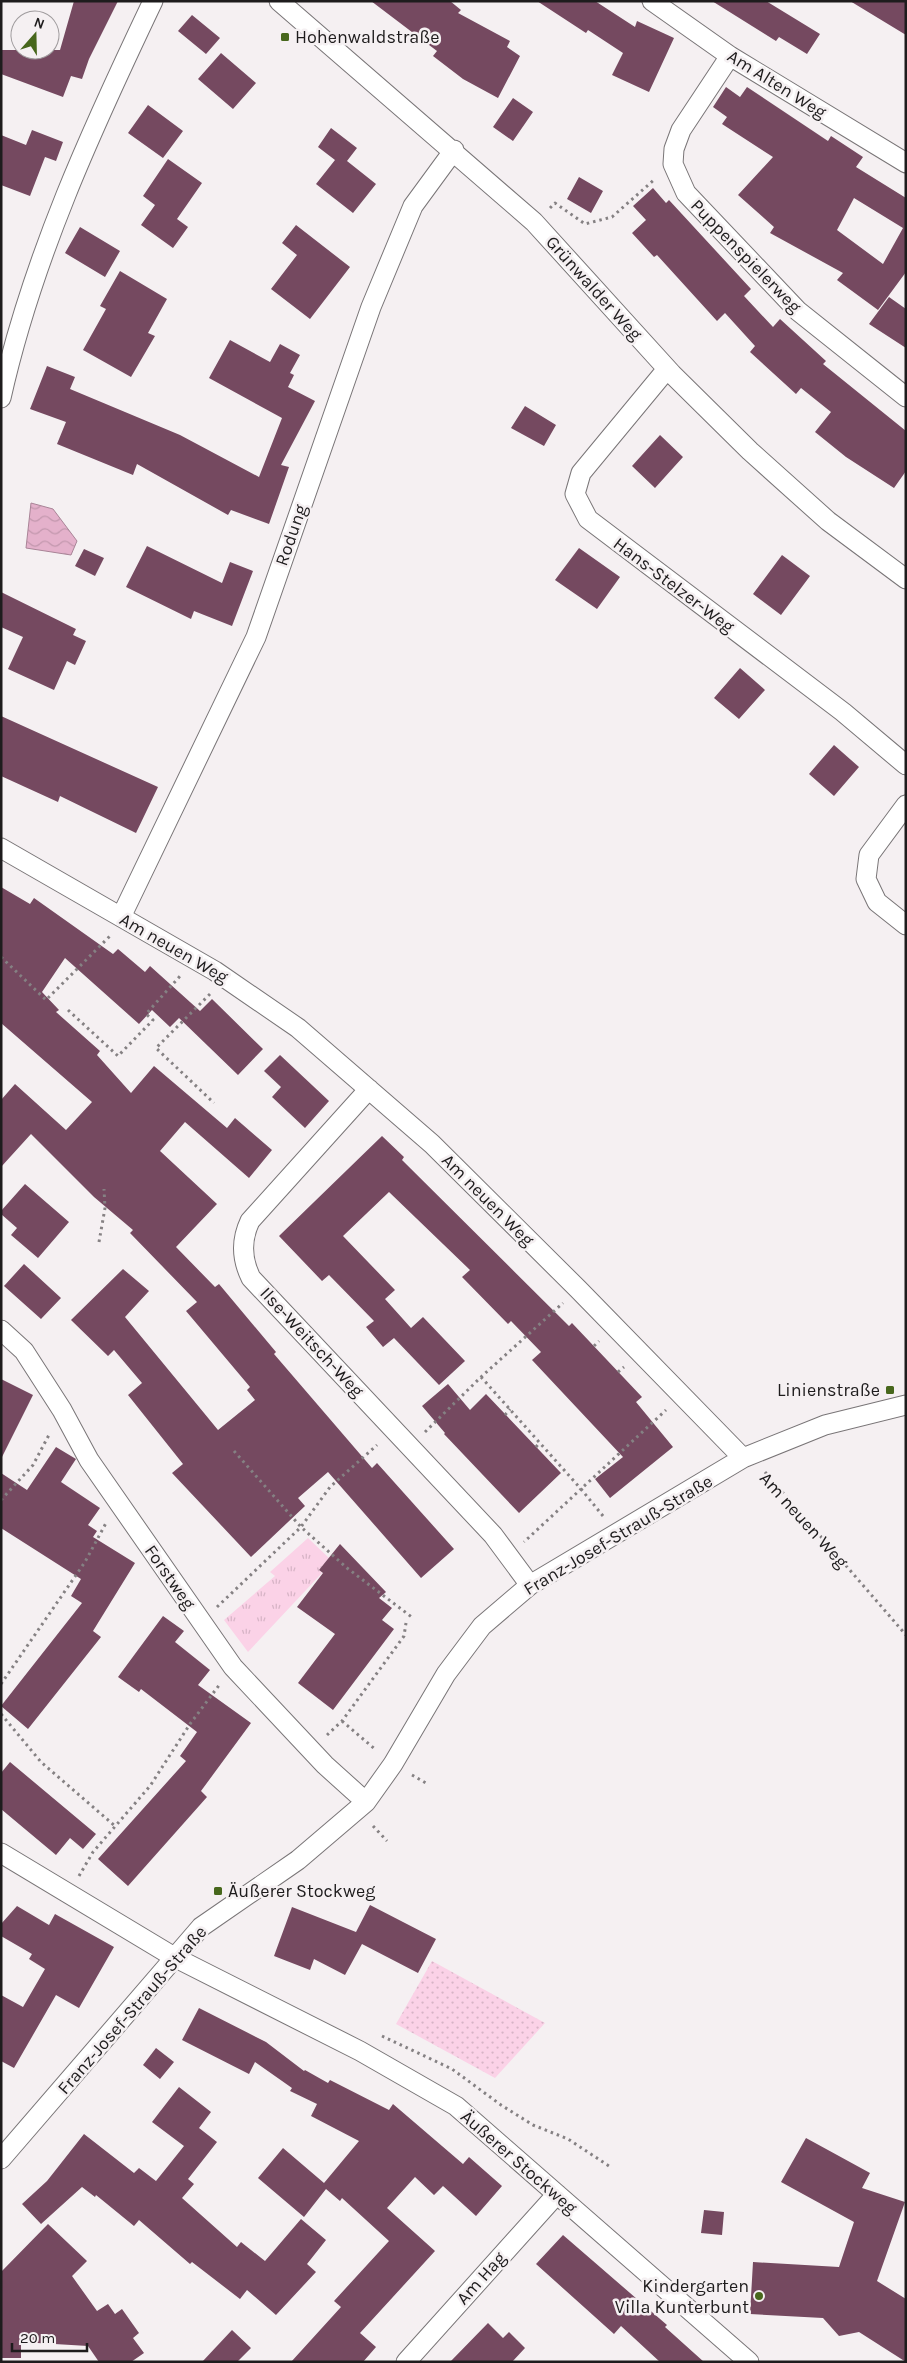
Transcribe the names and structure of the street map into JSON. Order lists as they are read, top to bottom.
{
  "streets": {
    "street": [
      "Am Alten Weg",
      "Puppenspielerweg",
      "Grünwalder Weg",
      "Rodung",
      "Hans-Stelzer-Weg",
      "Am neuen Weg",
      "Ilse-Weitsch-Weg",
      "Franz-Josef-Strauß-Straße",
      "Forstweg",
      "Äußerer Stockweg",
      "Am Hag"
    ]
  },
  "crossings": [
    ["Grünwalder Weg", "Rodung"],
    ["Grünwalder Weg", "Hans-Stelzer-Weg"],
    ["Rodung", "Am neuen Weg"],
    ["Am neuen Weg", "Ilse-Weitsch-Weg"],
    ["Am neuen Weg", "Franz-Josef-Strauß-Straße"],
    ["Ilse-Weitsch-Weg", "Franz-Josef-Strauß-Straße"],
    ["Franz-Josef-Strauß-Straße", "Forstweg"],
    ["Franz-Josef-Strauß-Straße", "Äußerer Stockweg"],
    ["Äußerer Stockweg", "Am Hag"]
  ],
  "places": {
    "transit": ["Hohenwaldstraße", "Linienstraße", "Äußerer Stockweg"],
    "other": ["Kindergarten Villa Kunterbunt"]
  },
  "scale_bar": "20 m",
  "north": "top"
}
